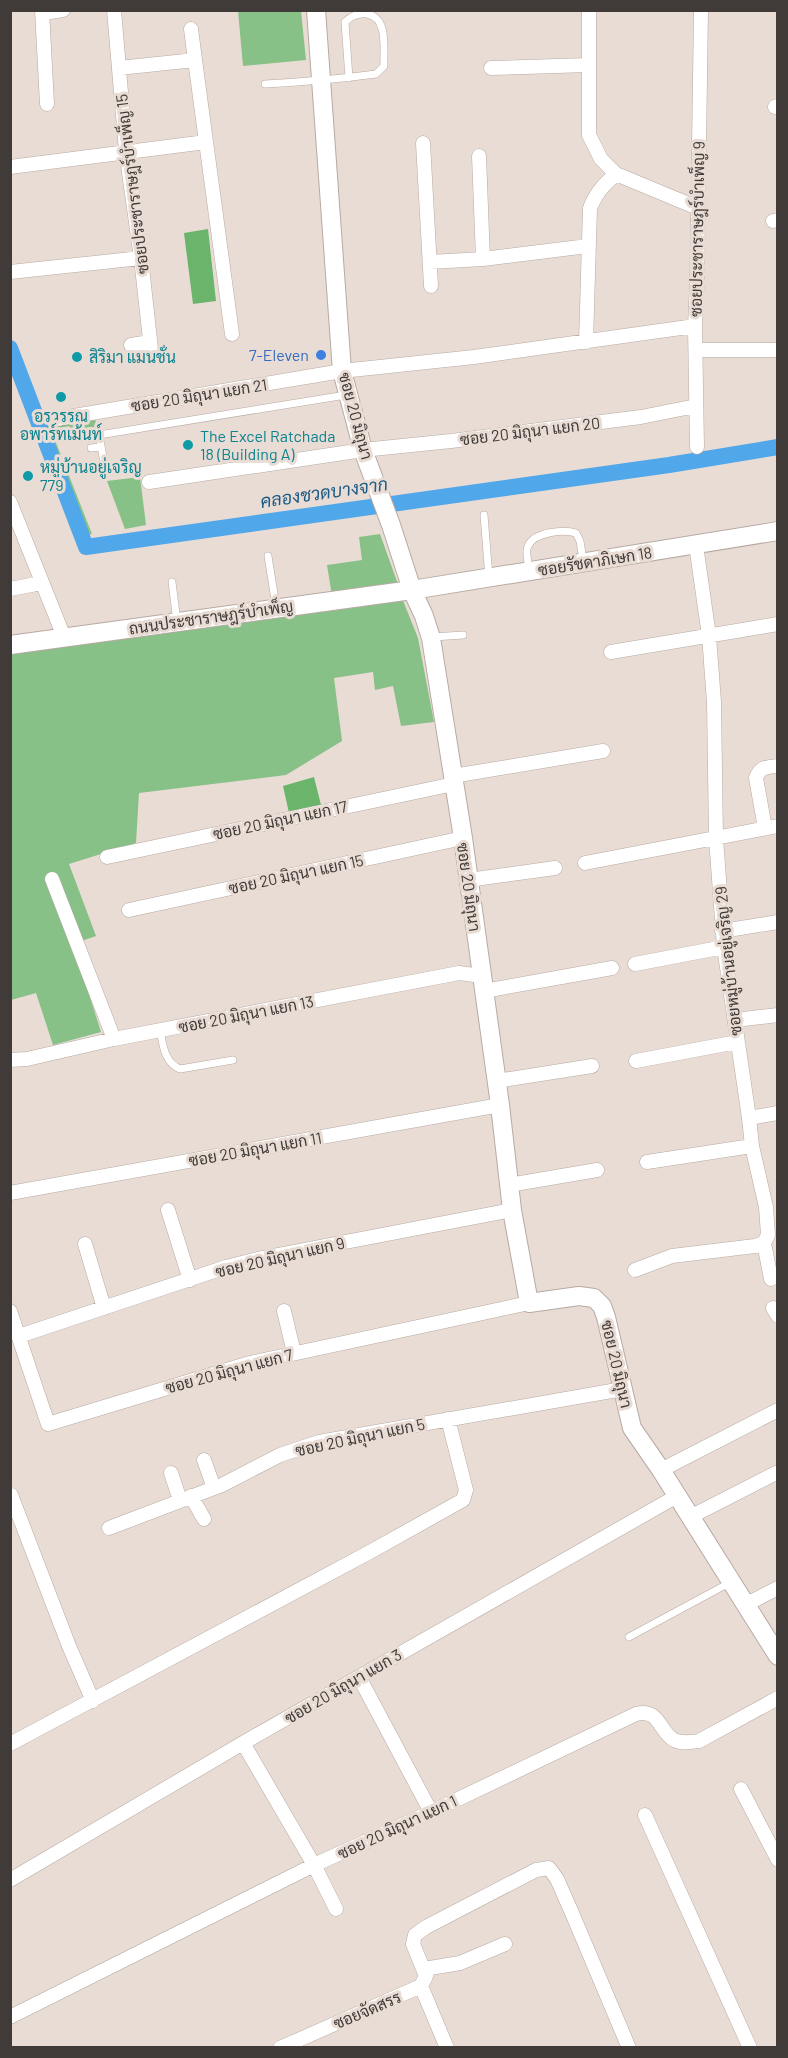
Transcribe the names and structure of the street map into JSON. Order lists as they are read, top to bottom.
{
  "streets": {
    "street": [
      "ซอยประชาราษฎร์บำเพ็ญ 15",
      "ซอยประชาราษฎร์บำเพ็ญ 9",
      "ซอย 20 มิถุนา แยก 21",
      "ซอย 20 มิถุนา",
      "ซอย 20 มิถุนา แยก 20",
      "ซอยรัชดาภิเษก 18",
      "ถนนประชาราษฎร์บำเพ็ญ",
      "ซอย 20 มิถุนา แยก 17",
      "ซอย 20 มิถุนา แยก 15",
      "ซอยหมู่บ้านอยู่เจริญ 29",
      "ซอย 20 มิถุนา แยก 13",
      "ซอย 20 มิถุนา แยก 11",
      "ซอย 20 มิถุนา แยก 9",
      "ซอย 20 มิถุนา แยก 7",
      "ซอย 20 มิถุนา แยก 5",
      "ซอย 20 มิถุนา แยก 3",
      "ซอย 20 มิถุนา แยก 1",
      "ซอยจัดสรร"
    ]
  },
  "crossings": [
    ["ซอยประชาราษฎร์บำเพ็ญ 9", "ซอย 20 มิถุนา แยก 21"],
    ["ซอยประชาราษฎร์บำเพ็ญ 9", "ซอย 20 มิถุนา แยก 20"],
    ["ซอย 20 มิถุนา แยก 21", "ซอย 20 มิถุนา"],
    ["ซอย 20 มิถุนา", "ซอย 20 มิถุนา แยก 20"],
    ["ซอย 20 มิถุนา", "ซอยรัชดาภิเษก 18"],
    ["ซอย 20 มิถุนา", "ถนนประชาราษฎร์บำเพ็ญ"],
    ["ซอย 20 มิถุนา", "ซอย 20 มิถุนา แยก 17"],
    ["ซอย 20 มิถุนา", "ซอย 20 มิถุนา แยก 15"],
    ["ซอย 20 มิถุนา", "ซอย 20 มิถุนา แยก 13"],
    ["ซอย 20 มิถุนา", "ซอย 20 มิถุนา แยก 11"],
    ["ซอย 20 มิถุนา", "ซอย 20 มิถุนา แยก 9"],
    ["ซอย 20 มิถุนา", "ซอย 20 มิถุนา แยก 7"],
    ["ซอย 20 มิถุนา", "ซอย 20 มิถุนา แยก 5"],
    ["ซอย 20 มิถุนา", "ซอย 20 มิถุนา แยก 3"],
    ["ซอยรัชดาภิเษก 18", "ถนนประชาราษฎร์บำเพ็ญ"],
    ["ซอยรัชดาภิเษก 18", "ซอยหมู่บ้านอยู่เจริญ 29"],
    ["ซอย 20 มิถุนา แยก 9", "ซอย 20 มิถุนา แยก 7"]
  ],
  "water": ["คลองชวดบางจาก"],
  "places": [
    "7-Eleven",
    "สิริมา แมนชั่น",
    "อรวรรณ อพาร์ทเม้นท์",
    "The Excel Ratchada 18 (Building A)",
    "หมู่บ้านอยู่เจริญ 779"
  ]
}
